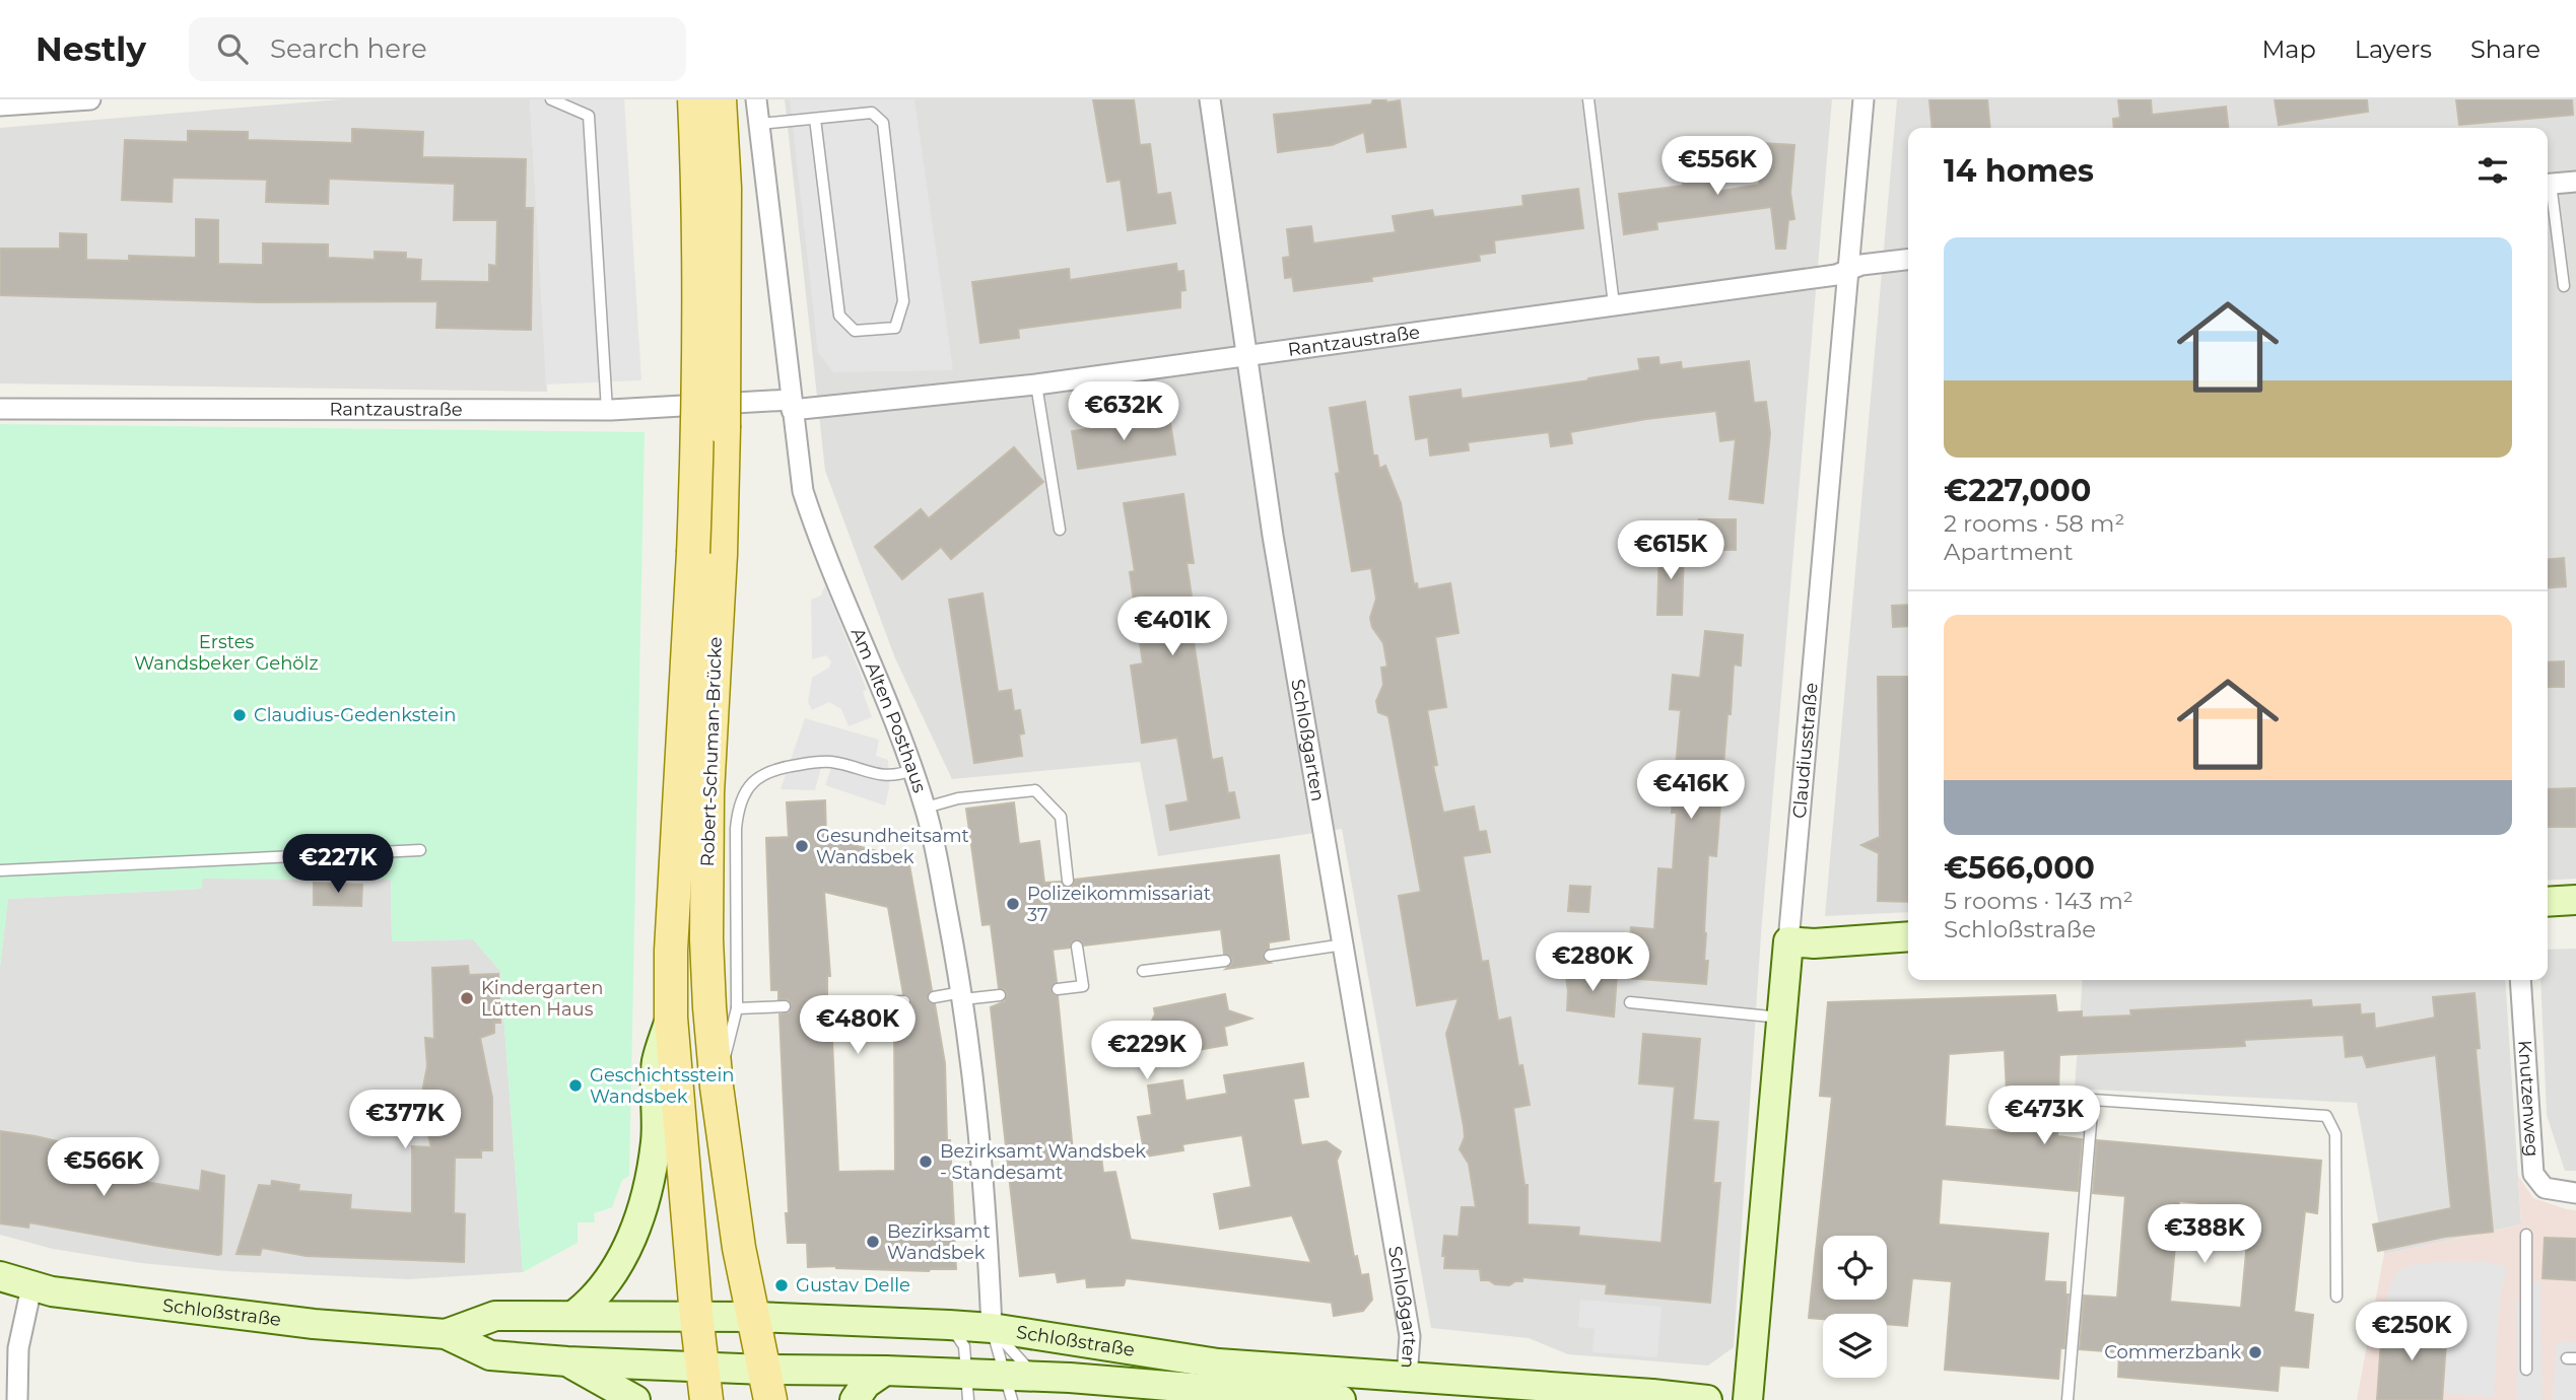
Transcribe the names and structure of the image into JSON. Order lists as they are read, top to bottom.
{
  "streets": {
    "main road": ["Claudiusstraße", "Robert-Schuman-Brücke", "Schloßstraße"],
    "street": [
      "Rantzaustraße",
      "Am Alten Posthaus",
      "Schloßgarten",
      "Knutzenweg"
    ]
  },
  "crossings": [
    ["Rantzaustraße", "Am Alten Posthaus"],
    ["Rantzaustraße", "Schloßgarten"],
    ["Rantzaustraße", "Claudiusstraße"],
    ["Am Alten Posthaus", "Schloßstraße"],
    ["Schloßgarten", "Schloßstraße"],
    ["Robert-Schuman-Brücke", "Schloßstraße"]
  ],
  "parks": ["Erstes Wandsbeker Gehölz"],
  "places": [
    "Claudius-Gedenkstein",
    "Gesundheitsamt Wandsbek",
    "Polizeikommissariat 37",
    "Kindergarten Lütten Haus",
    "Geschichtsstein Wandsbek",
    "Bezirksamt Wandsbek - Standesamt",
    "Bezirksamt Wandsbek",
    "Gustav Delle",
    "Commerzbank"
  ],
  "page": {
    "header": "Nestly",
    "search": "Search here",
    "nav": ["Map", "Layers", "Share"],
    "heading": "14 homes",
    "price": [
      "€556K",
      "€632K",
      "€615K",
      "€401K",
      "€416K",
      "€227K",
      "€280K",
      "€480K",
      "€229K",
      "€473K",
      "€377K",
      "€566K",
      "€388K",
      "€250K"
    ],
    "list": [
      {
        "name": "€227,000",
        "note": "2 rooms · 58 m² · Apartment"
      },
      {
        "name": "€566,000",
        "note": "5 rooms · 143 m² · Schloßstraße"
      }
    ]
  }
}
